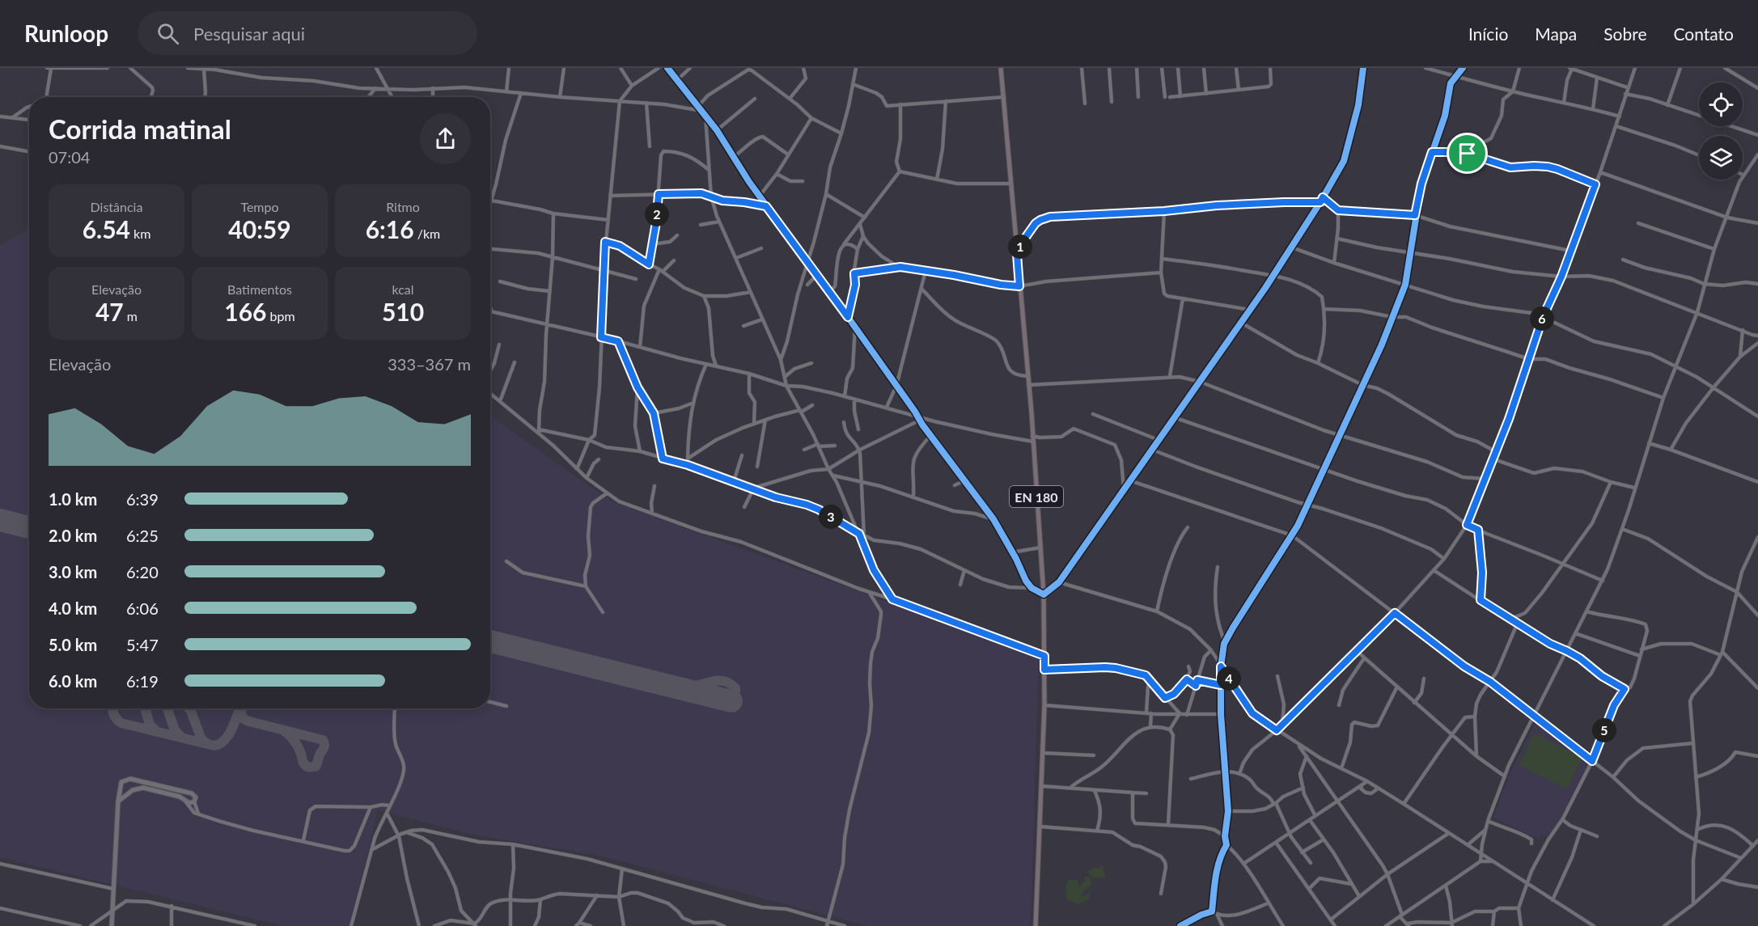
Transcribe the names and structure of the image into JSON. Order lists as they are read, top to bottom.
{
  "streets": {
    "main road": ["EN 180"]
  },
  "page": {
    "header": "Runloop",
    "search": "Pesquisar aqui",
    "nav": [
      "Início",
      "Mapa",
      "Sobre",
      "Contato"
    ],
    "heading": ["Corrida matinal", "07:04"],
    "stats": [
      ["Distância", "6.54 km"],
      ["Tempo", "40:59"],
      ["Ritmo", "6:16 /km"],
      ["Elevação", "47 m"],
      ["Batimentos", "166 bpm"],
      ["kcal", "510"]
    ],
    "pins": [
      "2",
      "1",
      "6",
      "3",
      "4",
      "5"
    ],
    "chart": ["Elevação", "333–367 m"],
    "list": [
      {
        "name": "1.0 km",
        "note": "6:39"
      },
      {
        "name": "2.0 km",
        "note": "6:25"
      },
      {
        "name": "3.0 km",
        "note": "6:20"
      },
      {
        "name": "4.0 km",
        "note": "6:06"
      },
      {
        "name": "5.0 km",
        "note": "5:47"
      },
      {
        "name": "6.0 km",
        "note": "6:19"
      }
    ]
  }
}
